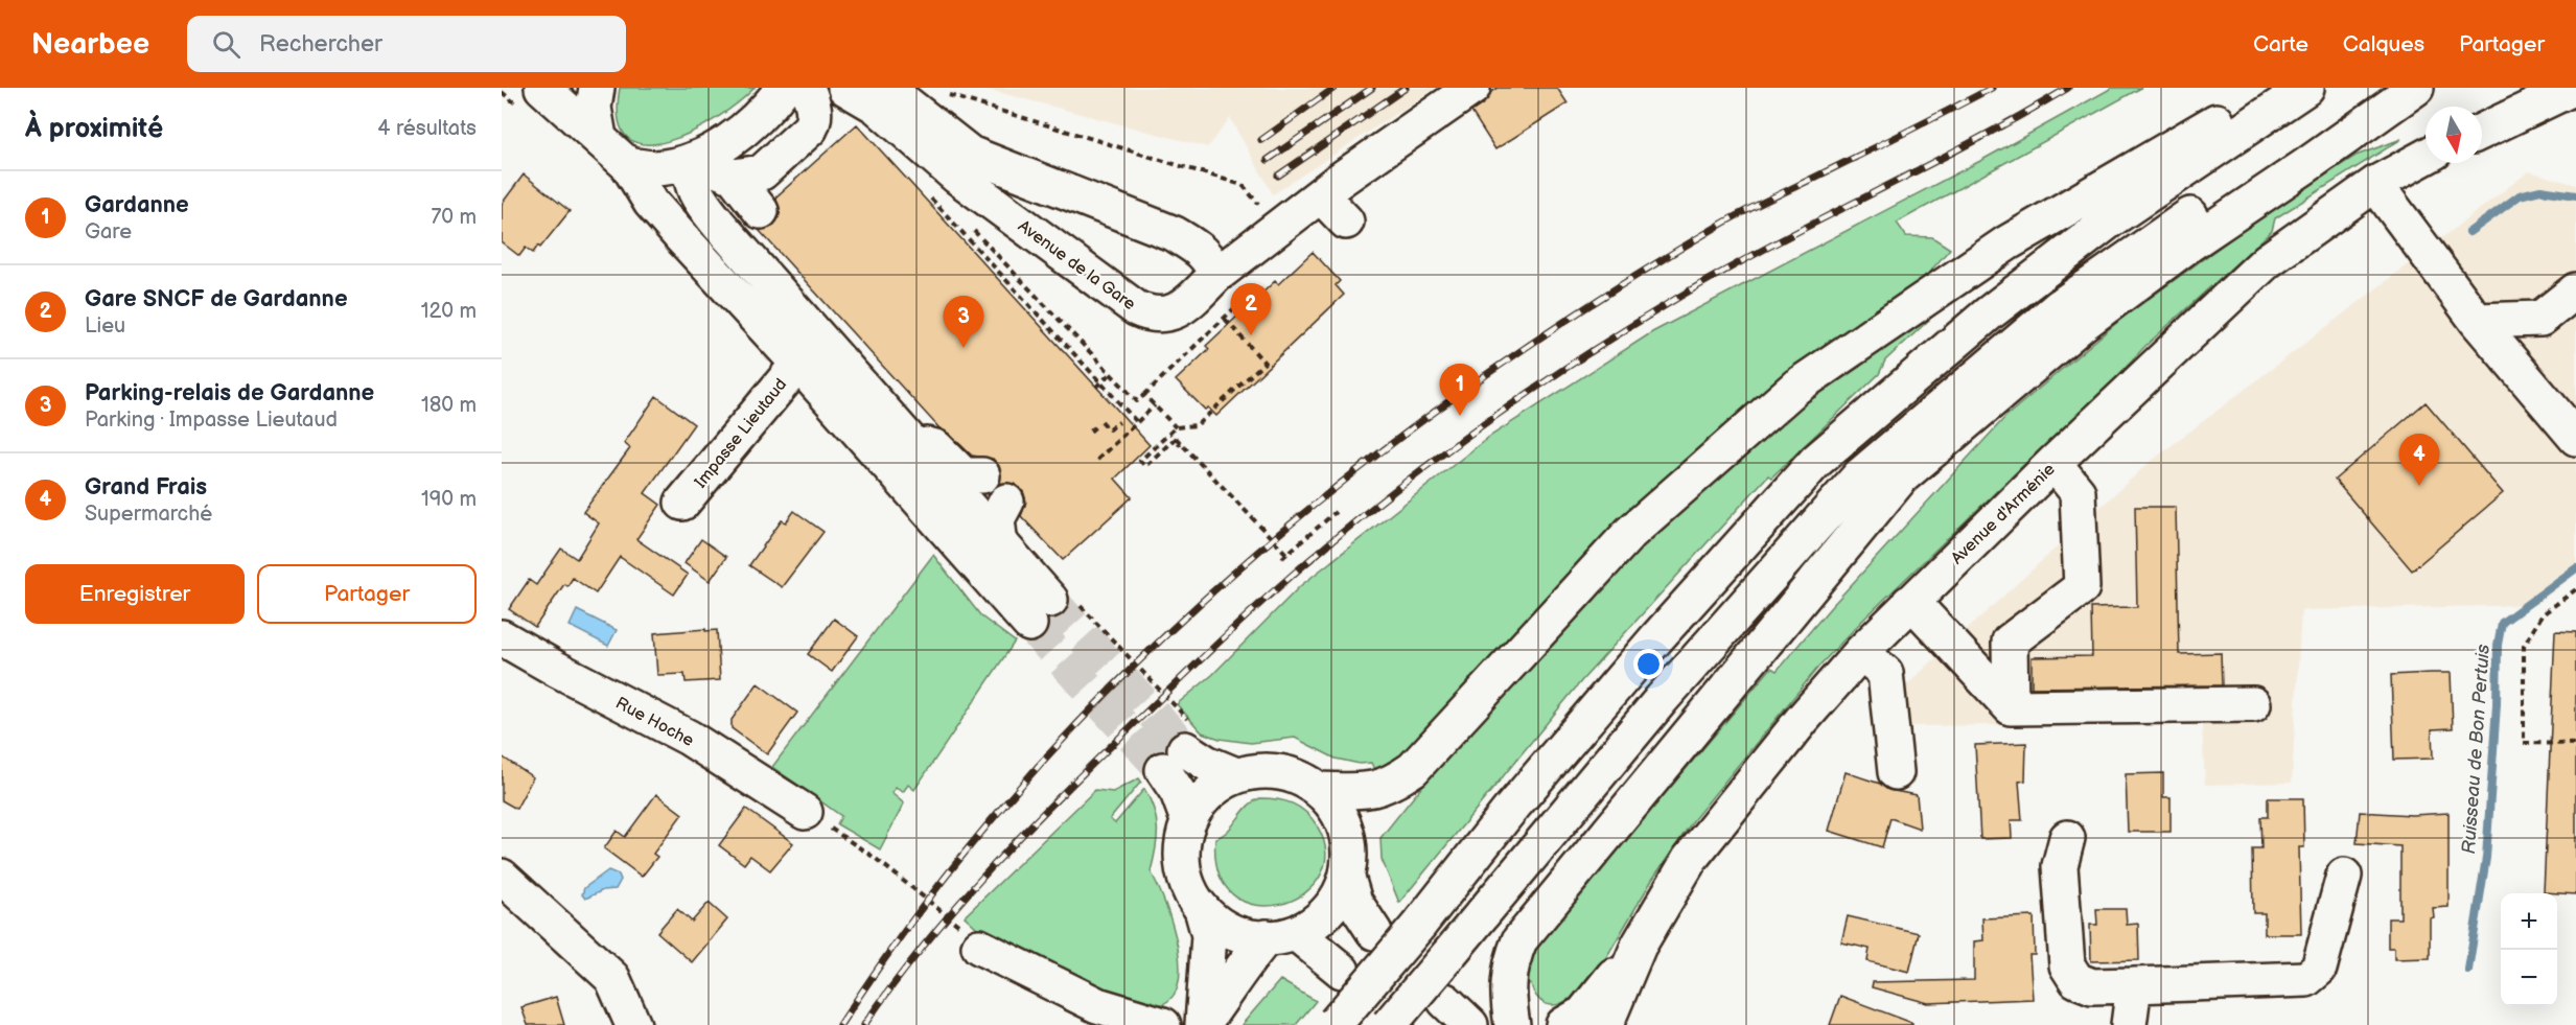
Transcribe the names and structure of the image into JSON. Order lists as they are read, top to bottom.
{
  "streets": {
    "main road": [
      "Avenue de la Gare",
      "Impasse Lieutaud",
      "Avenue d'Arménie",
      "Rue Hoche"
    ]
  },
  "water": ["Ruisseau de Bon Pertuis"],
  "north": "bottom",
  "page": {
    "header": "Nearbee",
    "search": "Rechercher",
    "nav": ["Carte", "Calques", "Partager"],
    "heading": ["À proximité", "4 résultats"],
    "list": [
      {
        "mark": "1",
        "name": "Gardanne",
        "note": "Gare",
        "value": "70 m"
      },
      {
        "mark": "2",
        "name": "Gare SNCF de Gardanne",
        "note": "Lieu",
        "value": "120 m"
      },
      {
        "mark": "3",
        "name": "Parking-relais de Gardanne",
        "note": "Parking · Impasse Lieutaud",
        "value": "180 m"
      },
      {
        "mark": "4",
        "name": "Grand Frais",
        "note": "Supermarché",
        "value": "190 m"
      }
    ],
    "pins": [
      "2",
      "3",
      "1",
      "4"
    ],
    "buttons": ["Enregistrer", "Partager"],
    "map_buttons": ["+", "−"]
  }
}
